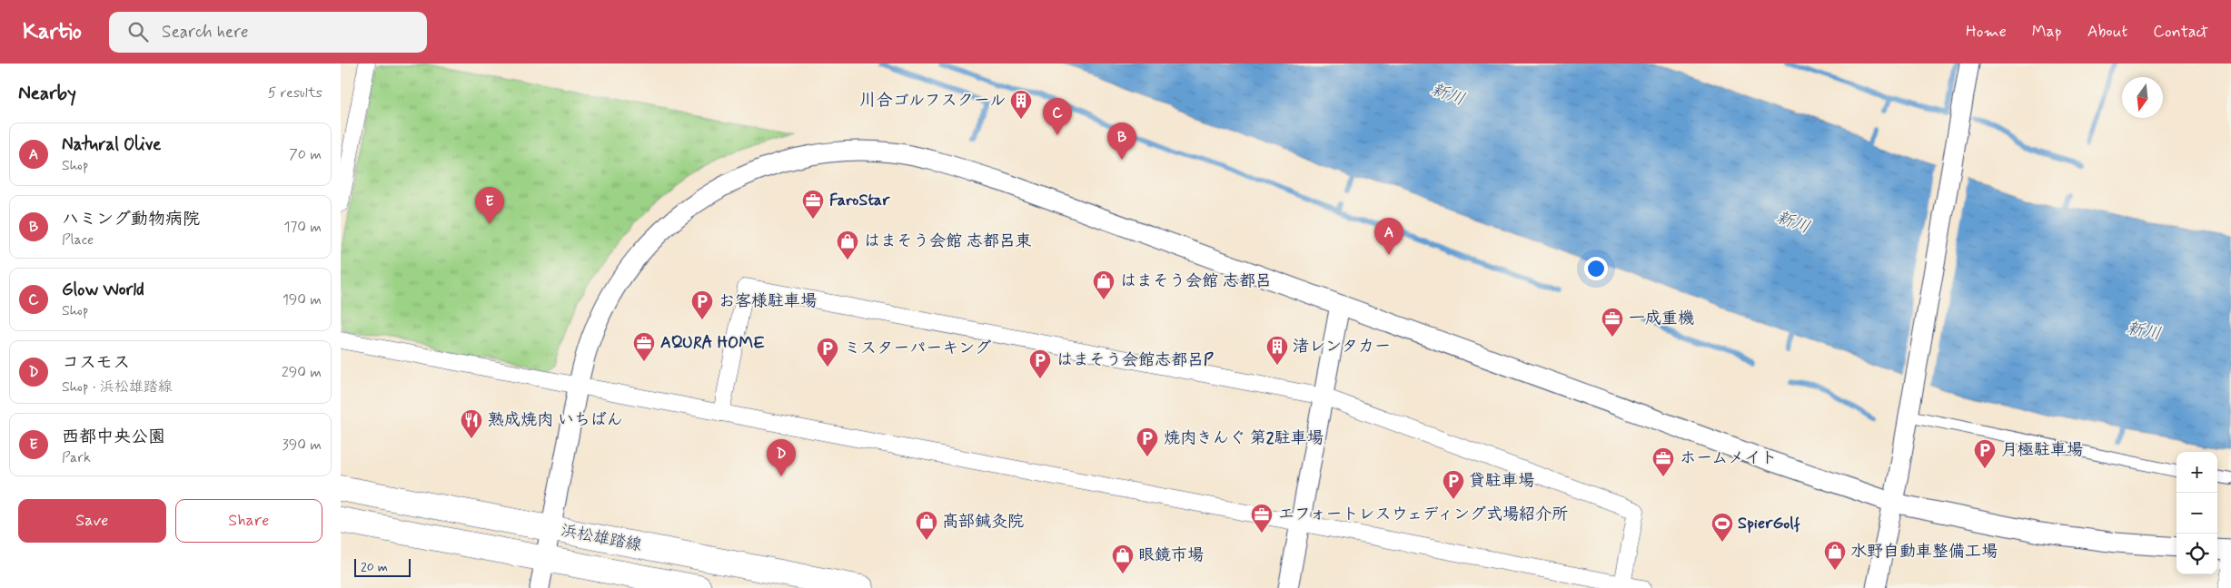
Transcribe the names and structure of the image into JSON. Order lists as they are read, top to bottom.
{
  "streets": {
    "main road": ["浜松雄踏線"]
  },
  "water": ["新川"],
  "places": {
    "building": ["川合ゴルフスクール", "渚レンタカー"],
    "office": [
      "FaroStar",
      "一成重機",
      "AQURA HOME",
      "ホームメイト",
      "エフォートレスウェディング式場紹介所"
    ],
    "shop": [
      "はまそう会館 志都呂東",
      "はまそう会館 志都呂",
      "髙部鍼灸院",
      "水野自動車整備工場",
      "眼鏡市場"
    ],
    "parking": [
      "お客様駐車場",
      "ミスターパーキング",
      "はまそう会館志都呂P",
      "焼肉きんぐ 第2駐車場",
      "月極駐車場",
      "貸駐車場"
    ],
    "restaurant": ["熟成焼肉 いちばん"],
    "sports": ["SpierGolf"]
  },
  "scale_bar": "20 m",
  "north": "bottom",
  "page": {
    "header": "Kartio",
    "search": "Search here",
    "nav": [
      "Home",
      "Map",
      "About",
      "Contact"
    ],
    "heading": ["Nearby", "5 results"],
    "pins": [
      "C",
      "B",
      "E",
      "A",
      "D"
    ],
    "list": [
      {
        "mark": "A",
        "name": "Natural Olive",
        "note": "Shop",
        "value": "70 m"
      },
      {
        "mark": "B",
        "name": "ハミング動物病院",
        "note": "Place",
        "value": "170 m"
      },
      {
        "mark": "C",
        "name": "Glow World",
        "note": "Shop",
        "value": "190 m"
      },
      {
        "mark": "D",
        "name": "コスモス",
        "note": "Shop · 浜松雄踏線",
        "value": "290 m"
      },
      {
        "mark": "E",
        "name": "西都中央公園",
        "note": "Park",
        "value": "390 m"
      }
    ],
    "map_buttons": ["+", "−"],
    "buttons": ["Save", "Share"],
    "scale": "20 m"
  }
}
